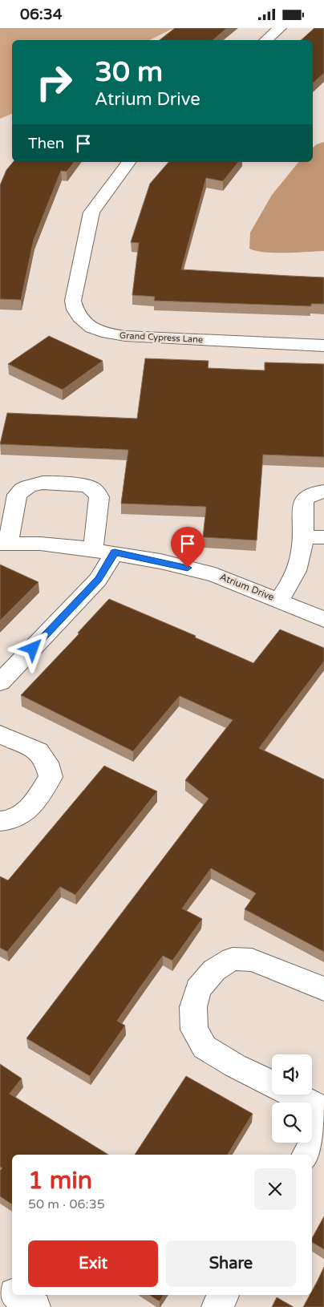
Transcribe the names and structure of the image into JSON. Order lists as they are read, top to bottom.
{
  "streets": {
    "street": ["Grand Cypress Lane", "Atrium Drive"]
  },
  "page": {
    "status": "06:34",
    "turn": ["30 m", "Atrium Drive"],
    "then": "Then",
    "heading": ["1 min", "50 m · 06:35"],
    "buttons": ["Exit", "Share"]
  }
}
